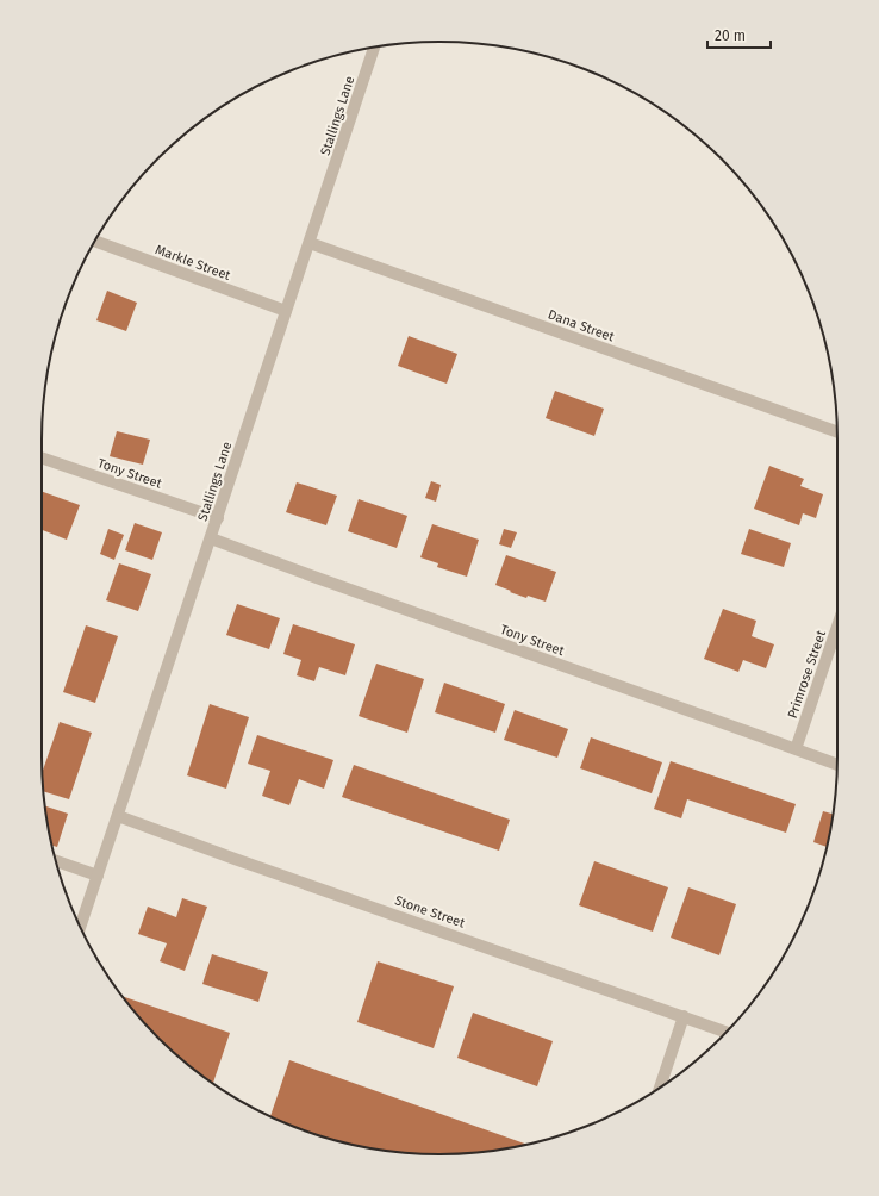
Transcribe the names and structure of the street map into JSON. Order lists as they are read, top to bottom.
{
  "streets": {
    "street": [
      "Stallings Lane",
      "Markle Street",
      "Dana Street",
      "Tony Street",
      "Primrose Street",
      "Stone Street"
    ]
  },
  "crossings": [
    ["Stallings Lane", "Markle Street"],
    ["Stallings Lane", "Dana Street"],
    ["Stallings Lane", "Tony Street"],
    ["Stallings Lane", "Stone Street"],
    ["Tony Street", "Primrose Street"]
  ],
  "scale_bar": "20 m"
}
